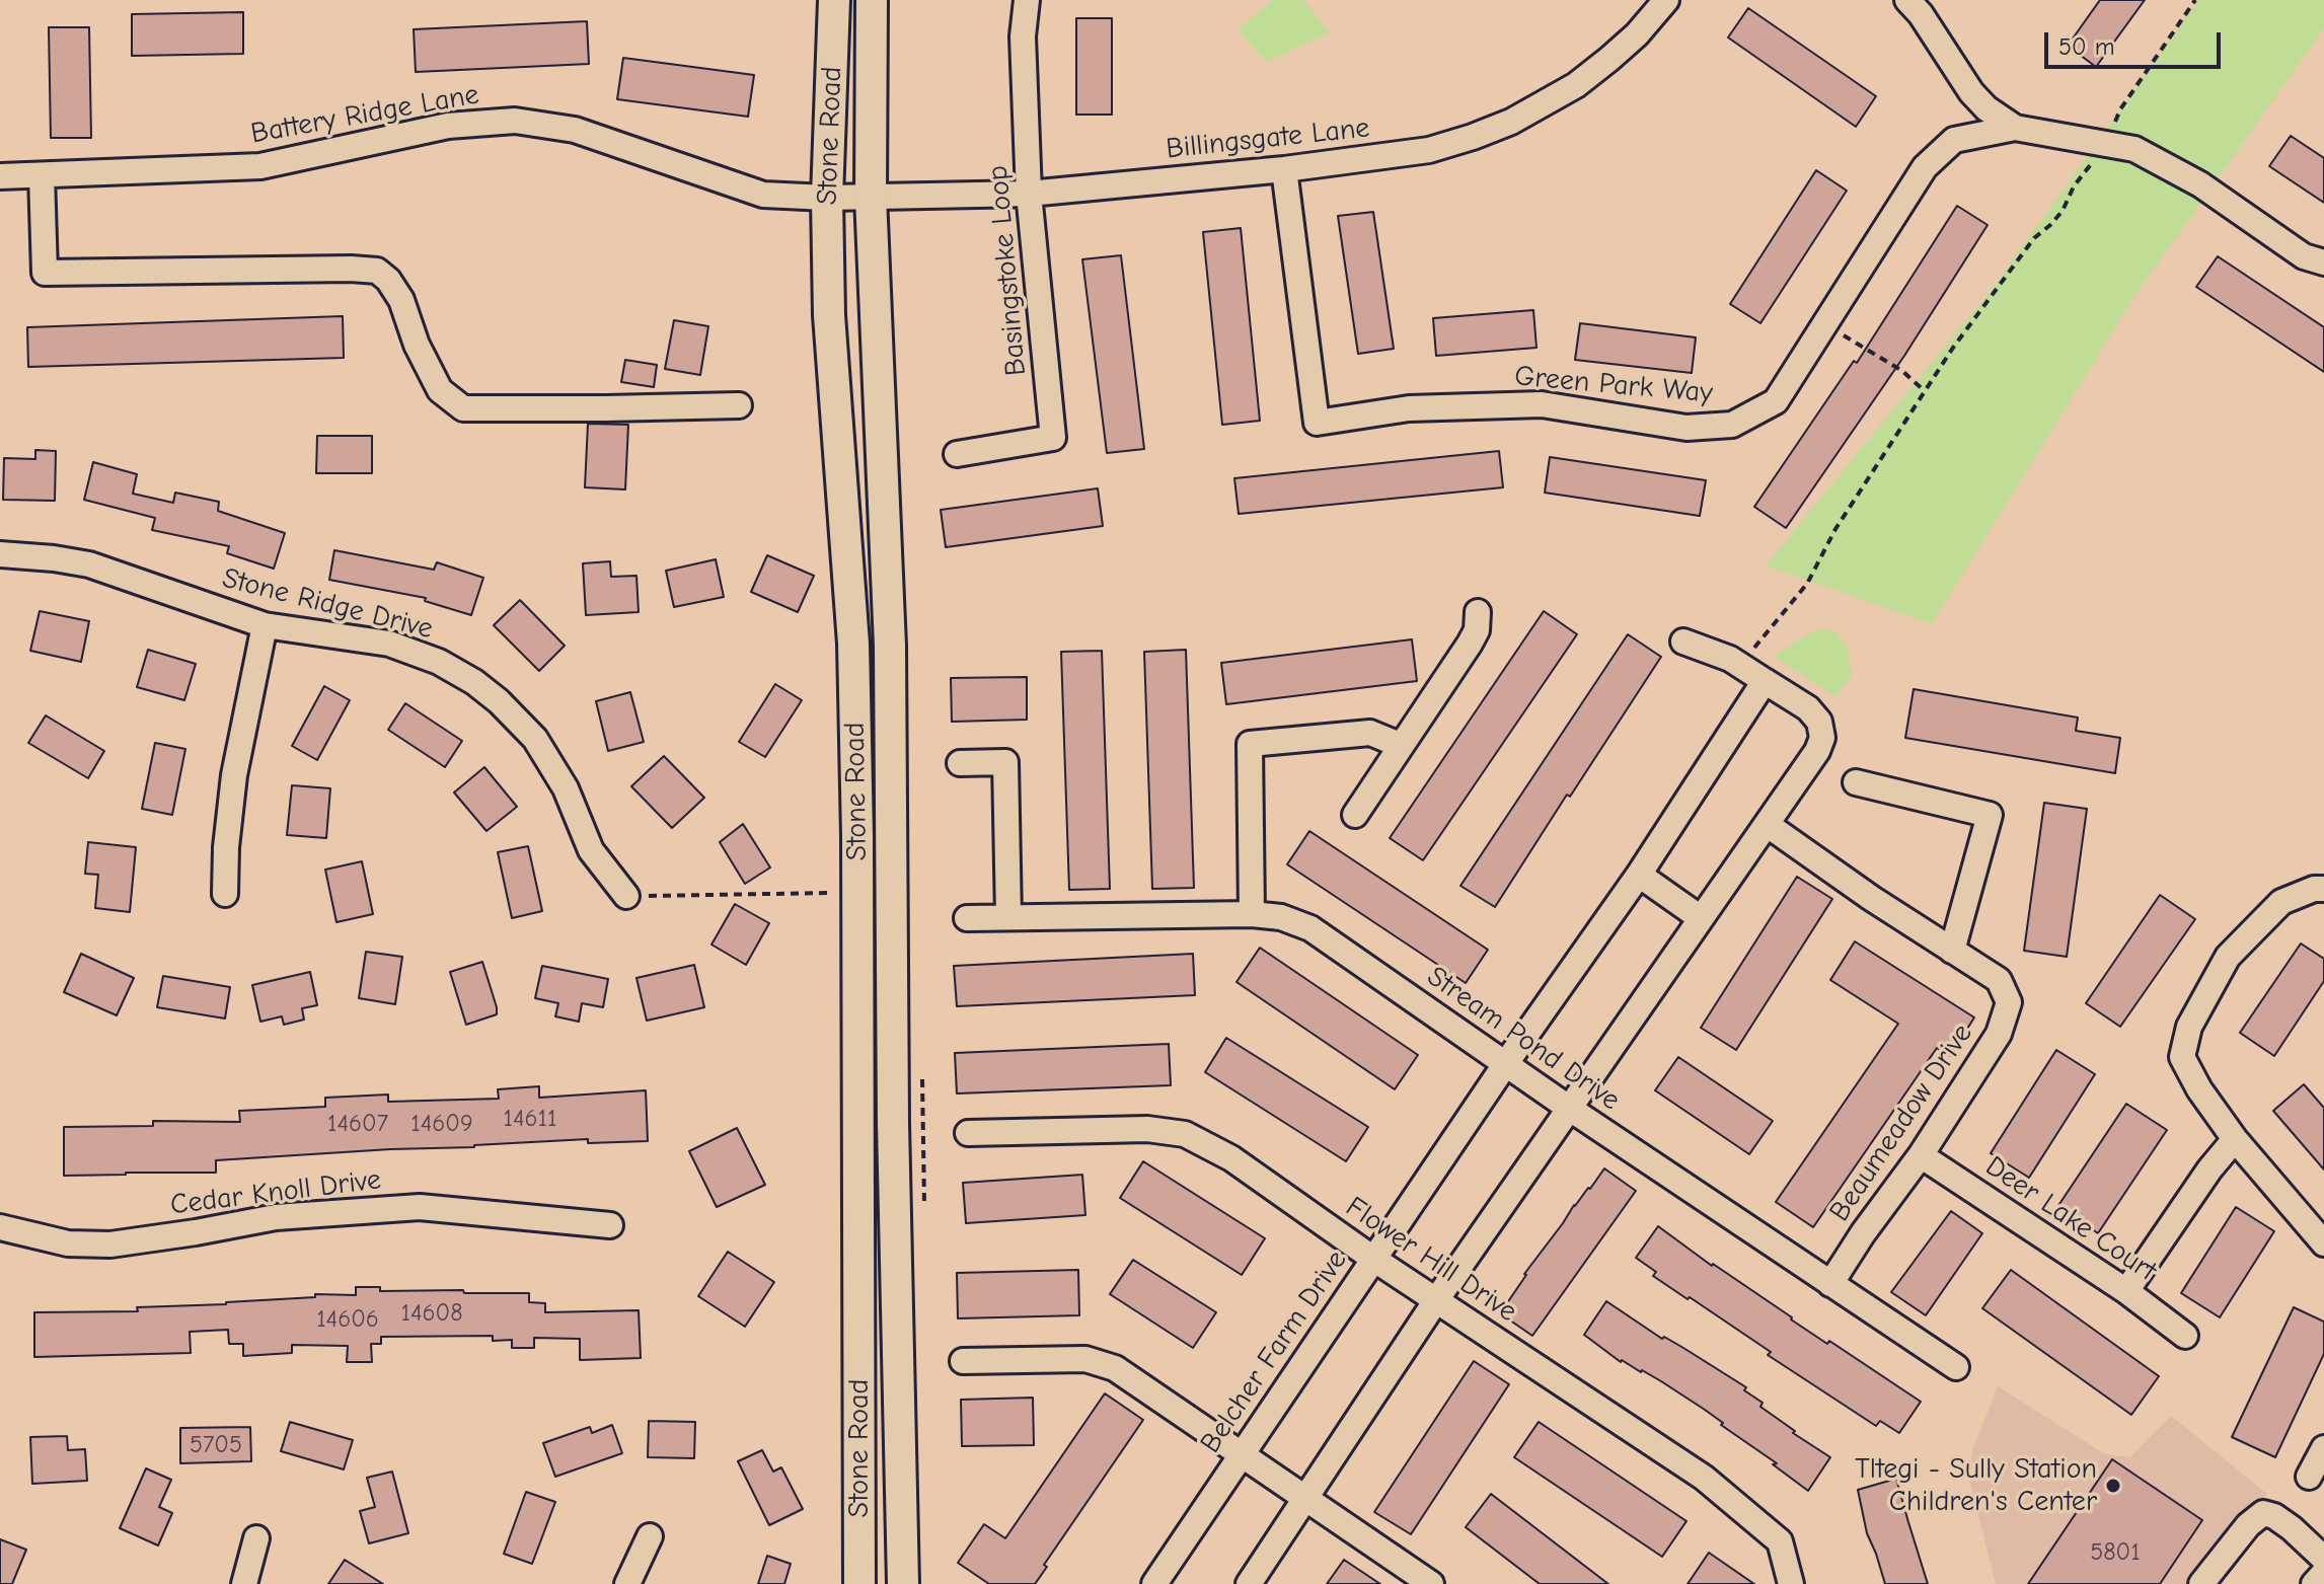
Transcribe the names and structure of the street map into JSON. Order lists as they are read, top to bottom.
{
  "streets": {
    "main road": ["Stone Road"],
    "street": [
      "Battery Ridge Lane",
      "Billingsgate Lane",
      "Basingstoke Loop",
      "Green Park Way",
      "Stone Ridge Drive",
      "Stream Pond Drive",
      "Beaumeadow Drive",
      "Cedar Knoll Drive",
      "Deer Lake Court",
      "Flower Hill Drive",
      "Belcher Farm Drive"
    ]
  },
  "crossings": [
    ["Battery Ridge Lane", "Stone Road"],
    ["Battery Ridge Lane", "Billingsgate Lane"],
    ["Stone Road", "Billingsgate Lane"],
    ["Billingsgate Lane", "Basingstoke Loop"],
    ["Billingsgate Lane", "Green Park Way"],
    ["Stream Pond Drive", "Beaumeadow Drive"],
    ["Stream Pond Drive", "Belcher Farm Drive"],
    ["Beaumeadow Drive", "Deer Lake Court"],
    ["Flower Hill Drive", "Belcher Farm Drive"]
  ],
  "places": ["Tltegi - Sully Station Children's Center"],
  "house_numbers": [
    "14611",
    "14607",
    "14609",
    "14608",
    "14606",
    "5705",
    "5801"
  ],
  "scale_bar": "50 m"
}
